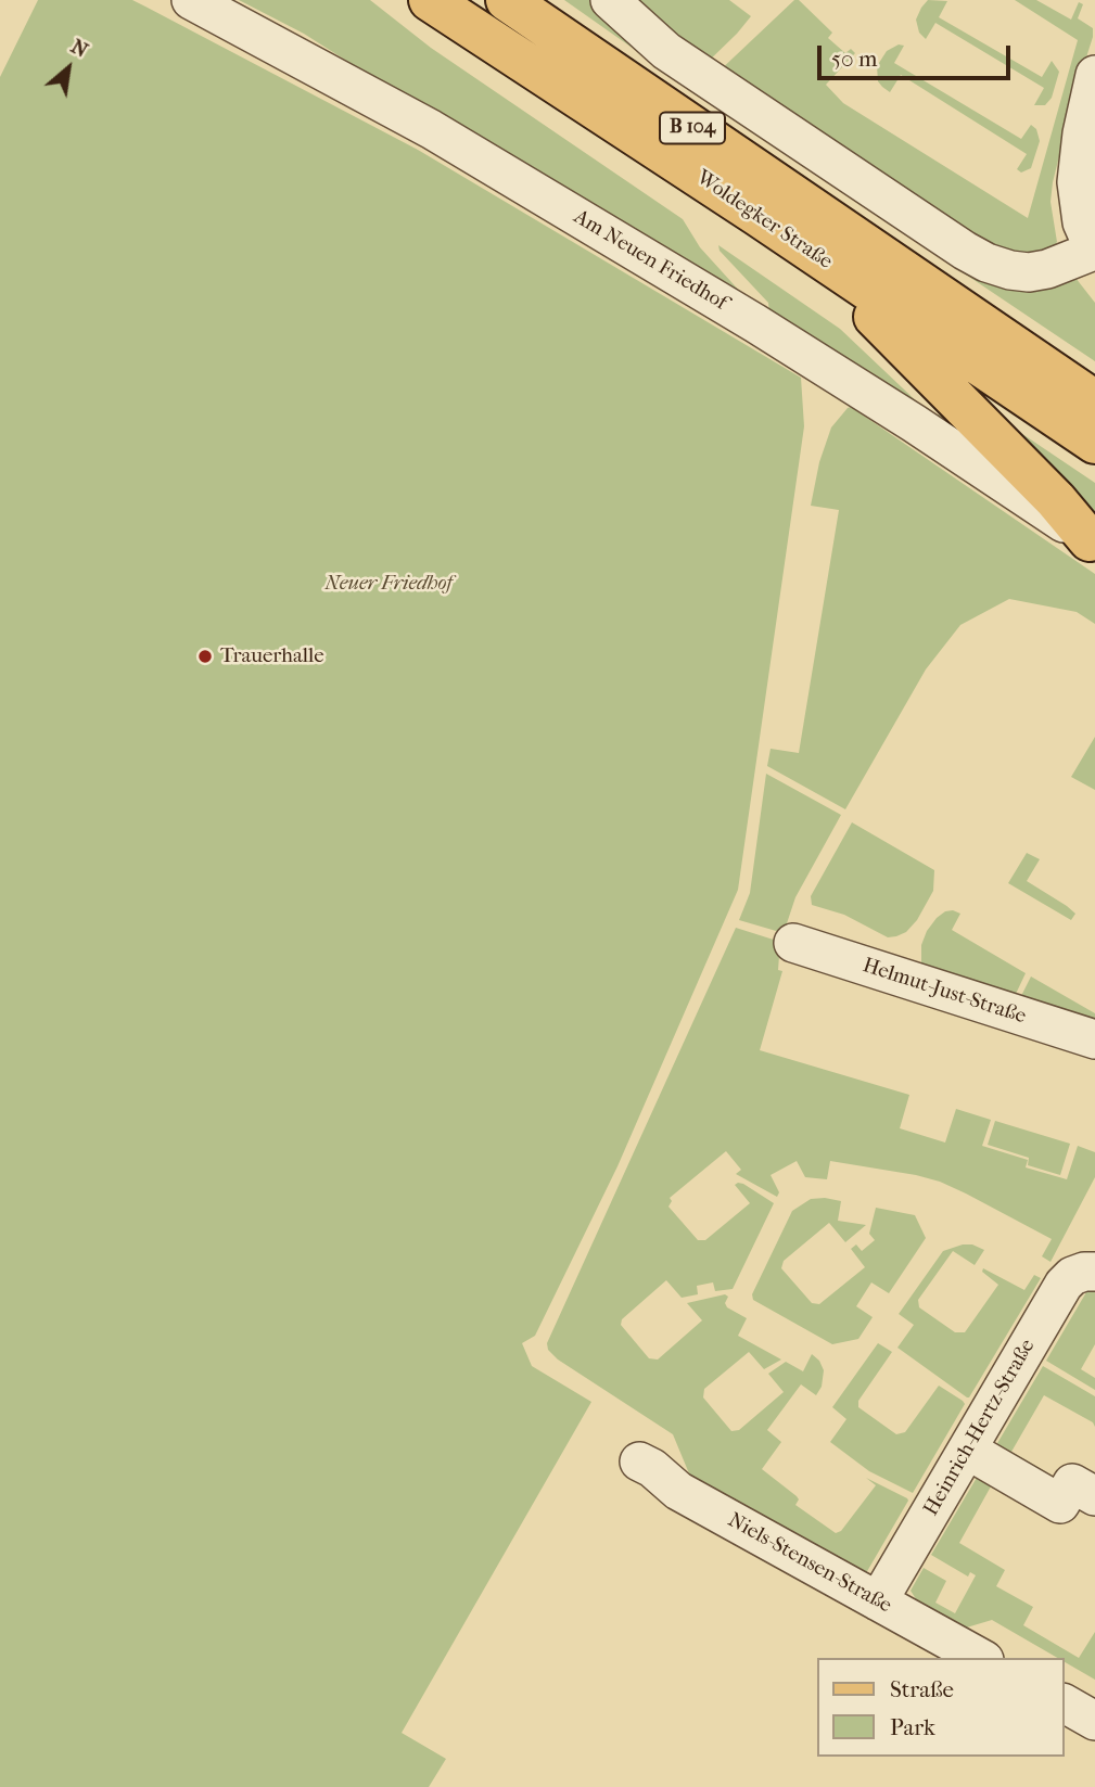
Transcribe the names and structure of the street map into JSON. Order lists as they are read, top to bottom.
{
  "streets": {
    "main road": ["B 104", "Woldegker Straße"],
    "street": [
      "Am Neuen Friedhof",
      "Helmut-Just-Straße",
      "Heinrich-Hertz-Straße",
      "Niels-Stensen-Straße"
    ]
  },
  "crossings": [
    ["Heinrich-Hertz-Straße", "Niels-Stensen-Straße"]
  ],
  "parks": ["Neuer Friedhof"],
  "places": ["Trauerhalle"],
  "legend": ["Straße", "Park"],
  "scale_bar": "50 m",
  "north": "top right"
}
